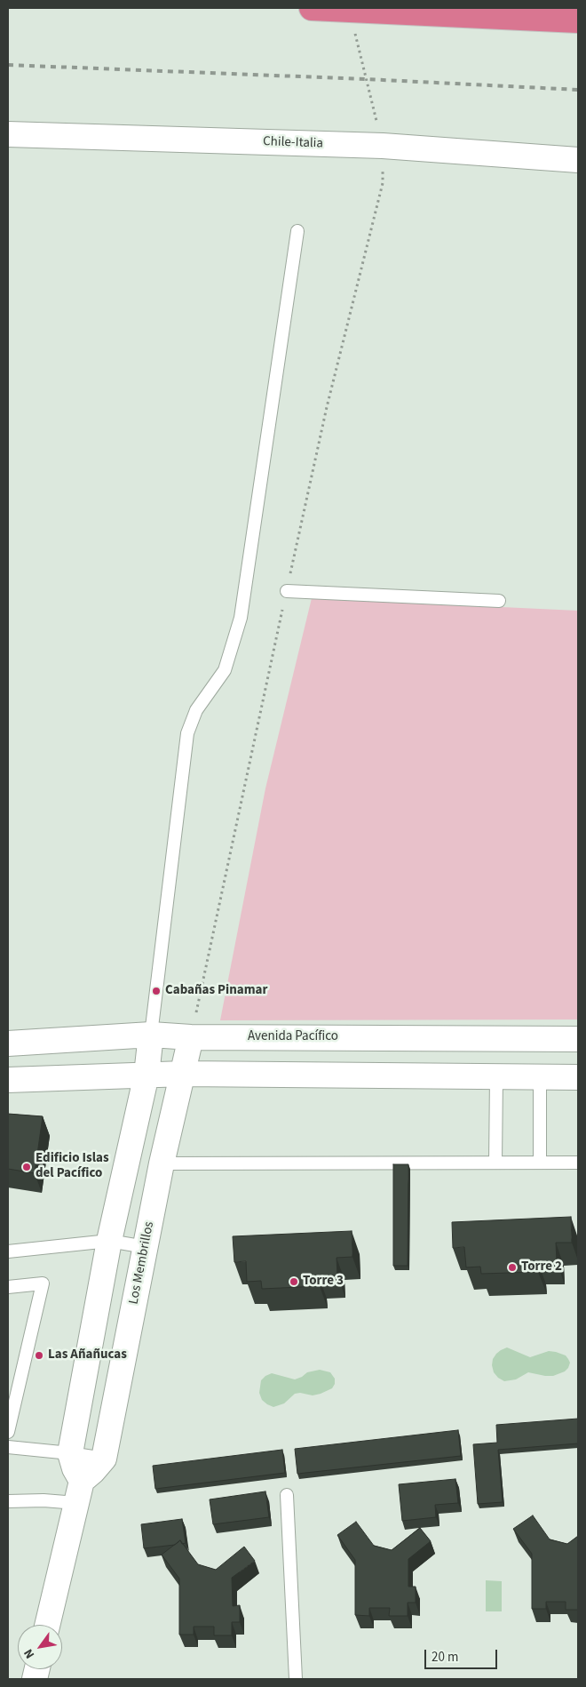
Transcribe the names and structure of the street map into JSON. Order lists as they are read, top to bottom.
{
  "streets": {
    "street": ["Chile-Italia", "Avenida Pacífico", "Los Membrillos"]
  },
  "crossings": [
    ["Avenida Pacífico", "Los Membrillos"]
  ],
  "places": [
    "Cabañas Pinamar",
    "Edificio Islas del Pacífico",
    "Torre 2",
    "Torre 3",
    "Las Añañucas"
  ],
  "scale_bar": "20 m",
  "north": "bottom left"
}
